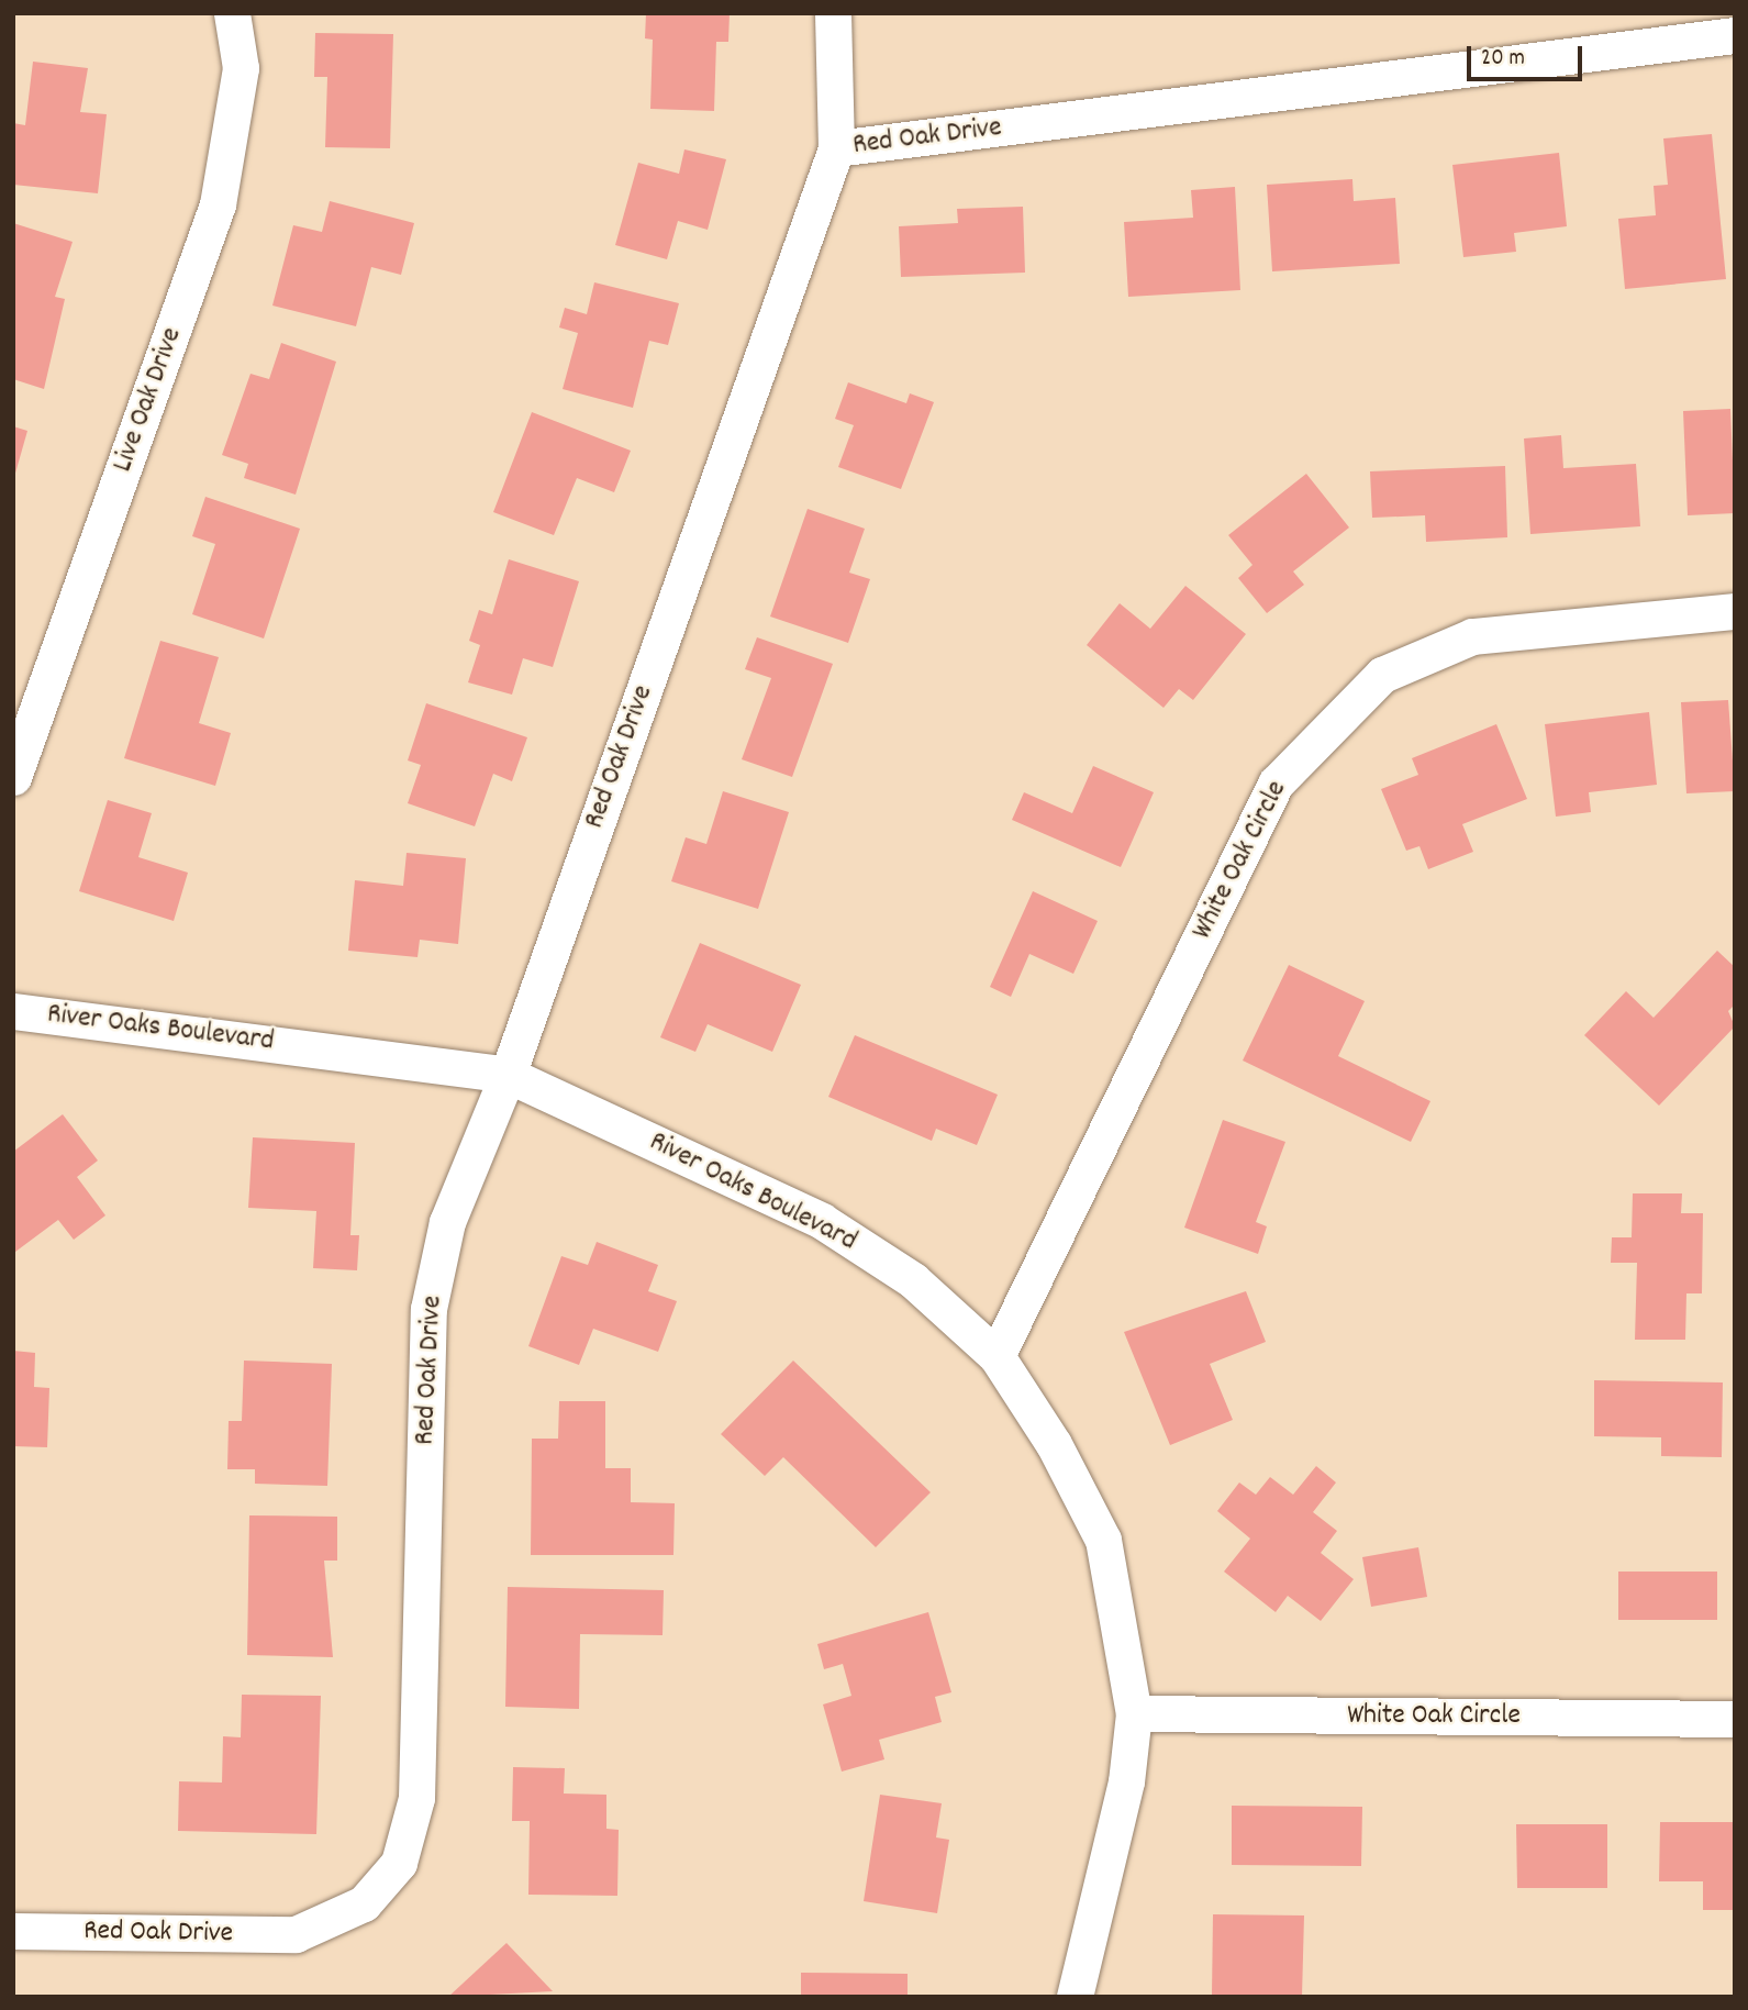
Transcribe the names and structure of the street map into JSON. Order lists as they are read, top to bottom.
{
  "streets": {
    "street": [
      "Red Oak Drive",
      "Live Oak Drive",
      "White Oak Circle",
      "River Oaks Boulevard"
    ]
  },
  "crossings": [
    ["Red Oak Drive", "River Oaks Boulevard"],
    ["White Oak Circle", "River Oaks Boulevard"]
  ],
  "scale_bar": "20 m"
}
